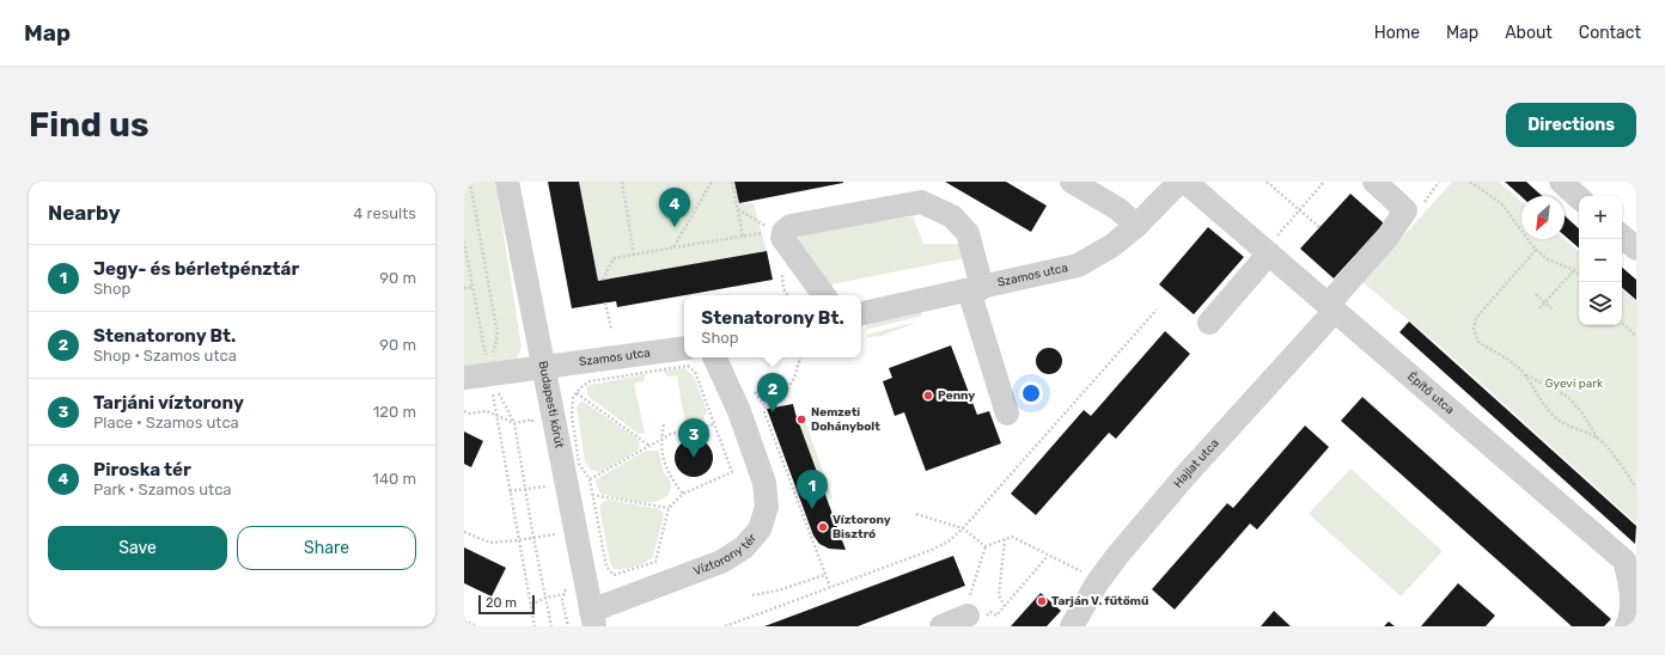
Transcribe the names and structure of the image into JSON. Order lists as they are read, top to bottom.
{
  "streets": {
    "street": [
      "Szamos utca",
      "Építő utca",
      "Budapesti körút",
      "Hajlat utca",
      "Víztorony tér"
    ]
  },
  "crossings": [
    ["Szamos utca", "Budapesti körút"],
    ["Építő utca", "Hajlat utca"],
    ["Budapesti körút", "Víztorony tér"]
  ],
  "parks": ["Gyevi park"],
  "places": [
    "Penny",
    "Nemzeti Dohánybolt",
    "Víztorony Bisztró",
    "Tarján V. fűtőmű"
  ],
  "scale_bar": "20 m",
  "north": "bottom left",
  "page": {
    "header": "Map",
    "nav": [
      "Home",
      "Map",
      "About",
      "Contact"
    ],
    "buttons": [
      "Directions",
      ["Save", "Share"]
    ],
    "title": "Find us",
    "heading": ["Nearby", "4 results"],
    "pins": [
      "4",
      "2",
      "3",
      "1"
    ],
    "map_buttons": ["+", "−"],
    "list": [
      {
        "mark": "1",
        "name": "Jegy- és bérletpénztár",
        "note": "Shop",
        "value": "90 m"
      },
      {
        "mark": "2",
        "name": "Stenatorony Bt.",
        "note": "Shop · Szamos utca",
        "value": "90 m"
      },
      {
        "mark": "3",
        "name": "Tarjáni víztorony",
        "note": "Place · Szamos utca",
        "value": "120 m"
      },
      {
        "mark": "4",
        "name": "Piroska tér",
        "note": "Park · Szamos utca",
        "value": "140 m"
      }
    ],
    "popup": ["Stenatorony Bt.", "Shop"],
    "scale": "20 m"
  }
}
